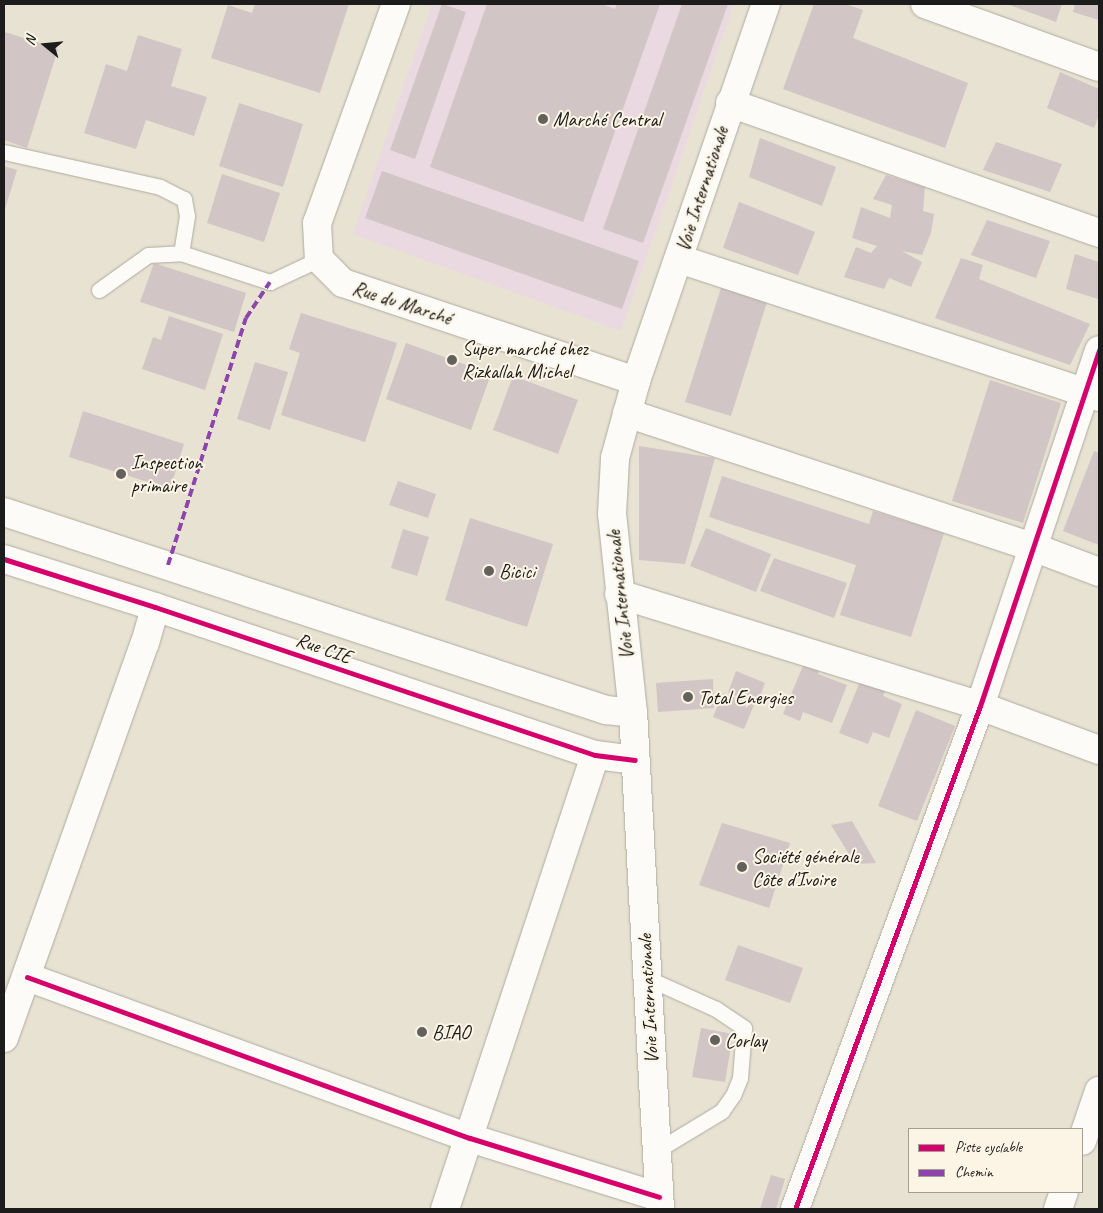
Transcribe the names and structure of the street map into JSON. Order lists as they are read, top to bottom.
{
  "streets": {
    "street": ["Voie Internationale", "Rue du Marché", "Rue CIE"]
  },
  "crossings": [
    ["Voie Internationale", "Rue du Marché"],
    ["Voie Internationale", "Rue CIE"]
  ],
  "places": [
    "Marché Central",
    "Super marché chez Rizkallah Michel",
    "Inspection primaire",
    "Bicici",
    "Total Energies",
    "Société générale Côte d’Ivoire",
    "BIAO",
    "Corlay"
  ],
  "legend": ["Piste cyclable", "Chemin"],
  "north": "left"
}
